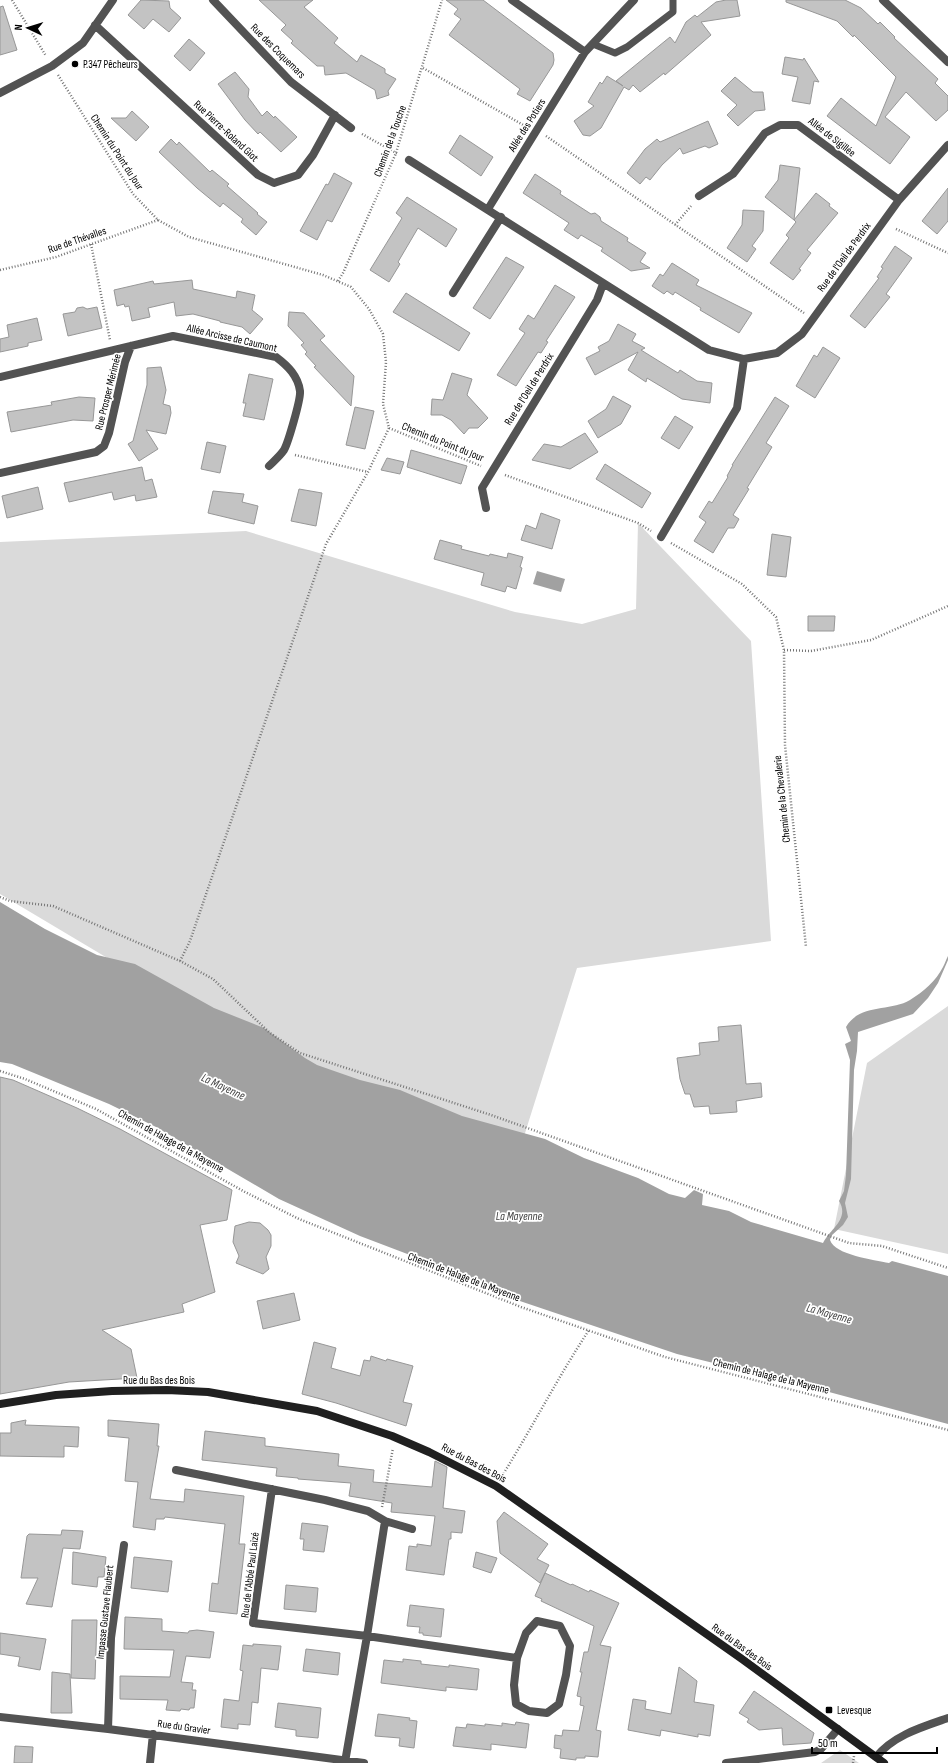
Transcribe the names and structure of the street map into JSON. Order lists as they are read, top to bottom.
{
  "streets": {
    "street": [
      "Rue des Coquemars",
      "Allée des Potiers",
      "Rue Pierre-Roland Giot",
      "Allée de Sigillée",
      "Rue de l'Oeil de Perdrix",
      "Allée Arcisse de Caumont",
      "Rue Prosper Mérimée",
      "Rue du Bas des Bois",
      "Rue de l'Abbé Paul Laizé",
      "Impasse Gustave Flaubert",
      "Rue du Gravier"
    ],
    "path": [
      "Chemin de la Touche",
      "Chemin du Point du Jour",
      "Rue de Thévalles",
      "Chemin de la Chevalerie",
      "Chemin de Halage de la Mayenne"
    ]
  },
  "crossings": [
    ["Rue des Coquemars", "Rue Pierre-Roland Giot"],
    ["Allée des Potiers", "Rue de l'Oeil de Perdrix"],
    ["Allée de Sigillée", "Rue de l'Oeil de Perdrix"],
    ["Chemin de la Touche", "Chemin du Point du Jour"],
    ["Chemin du Point du Jour", "Rue de Thévalles"],
    ["Chemin du Point du Jour", "Rue de l'Oeil de Perdrix"],
    ["Chemin du Point du Jour", "Chemin de la Chevalerie"],
    ["Allée Arcisse de Caumont", "Rue Prosper Mérimée"],
    ["Impasse Gustave Flaubert", "Rue du Gravier"]
  ],
  "water": ["La Mayenne"],
  "places": {
    "other": ["P.347 Pêcheurs"],
    "transit": ["Levesque"]
  },
  "scale_bar": "50 m",
  "north": "left"
}
